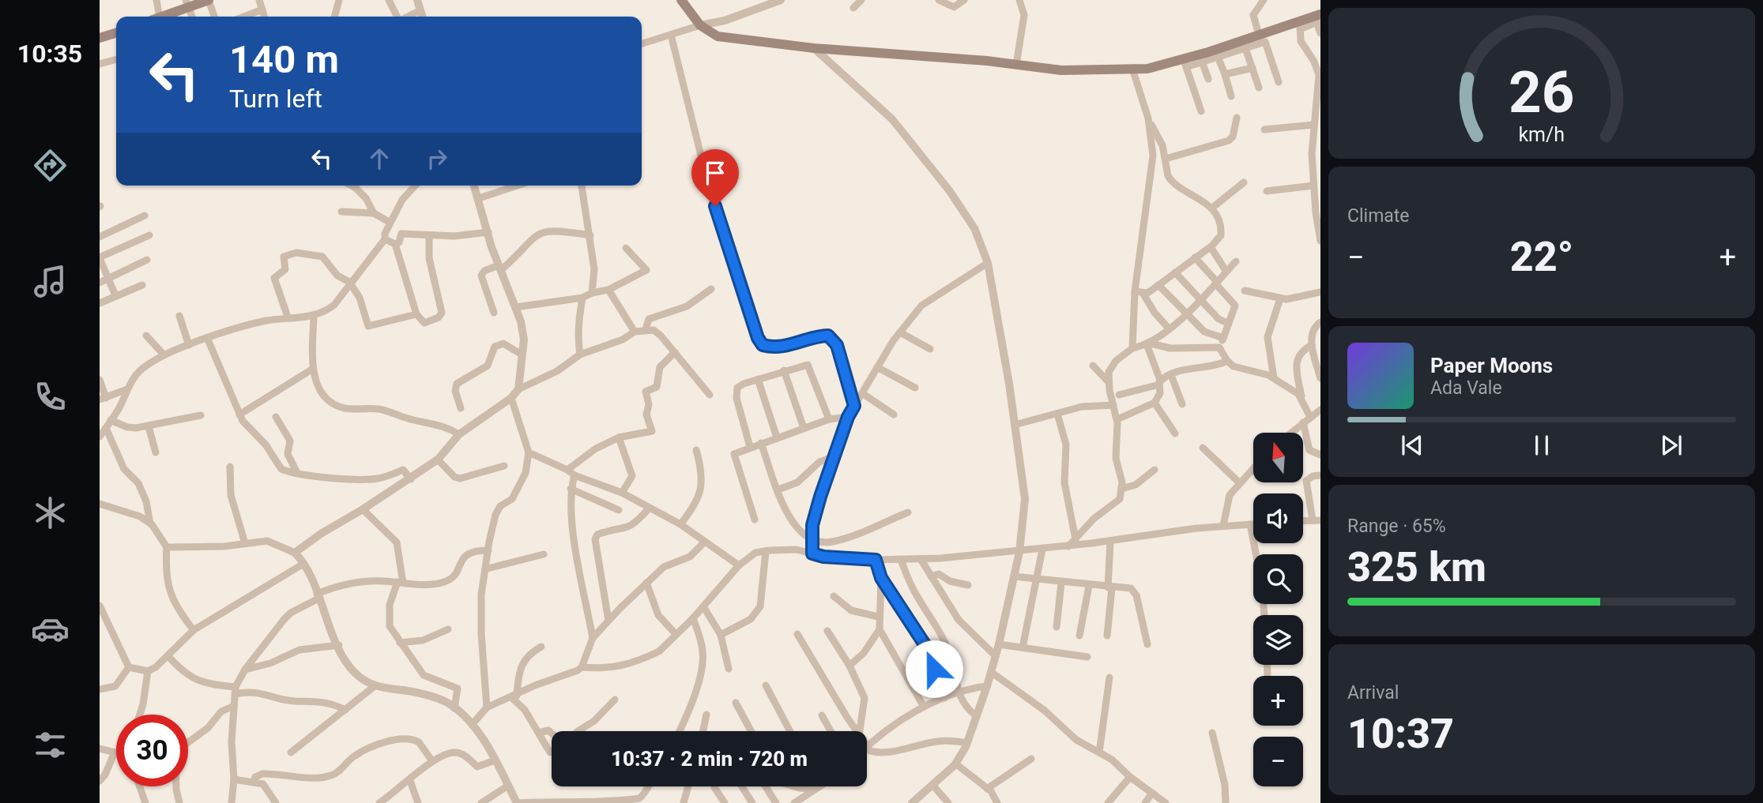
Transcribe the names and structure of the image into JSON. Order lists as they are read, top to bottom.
{
  "north": "top",
  "page": {
    "tabs": "10:35",
    "turn": ["140 m", "Turn left"],
    "tile": [
      "Climate",
      ["Range · 65%", "325 km"],
      ["Arrival", "10:37"]
    ],
    "heat": ["−", "22°", "+"],
    "song": ["Paper Moons", "Ada Vale"],
    "map_buttons": ["+", "−"],
    "limit": "30",
    "trip": "10:37 · 2 min · 720 m",
    "gauge": ["26", "km/h"]
  }
}
